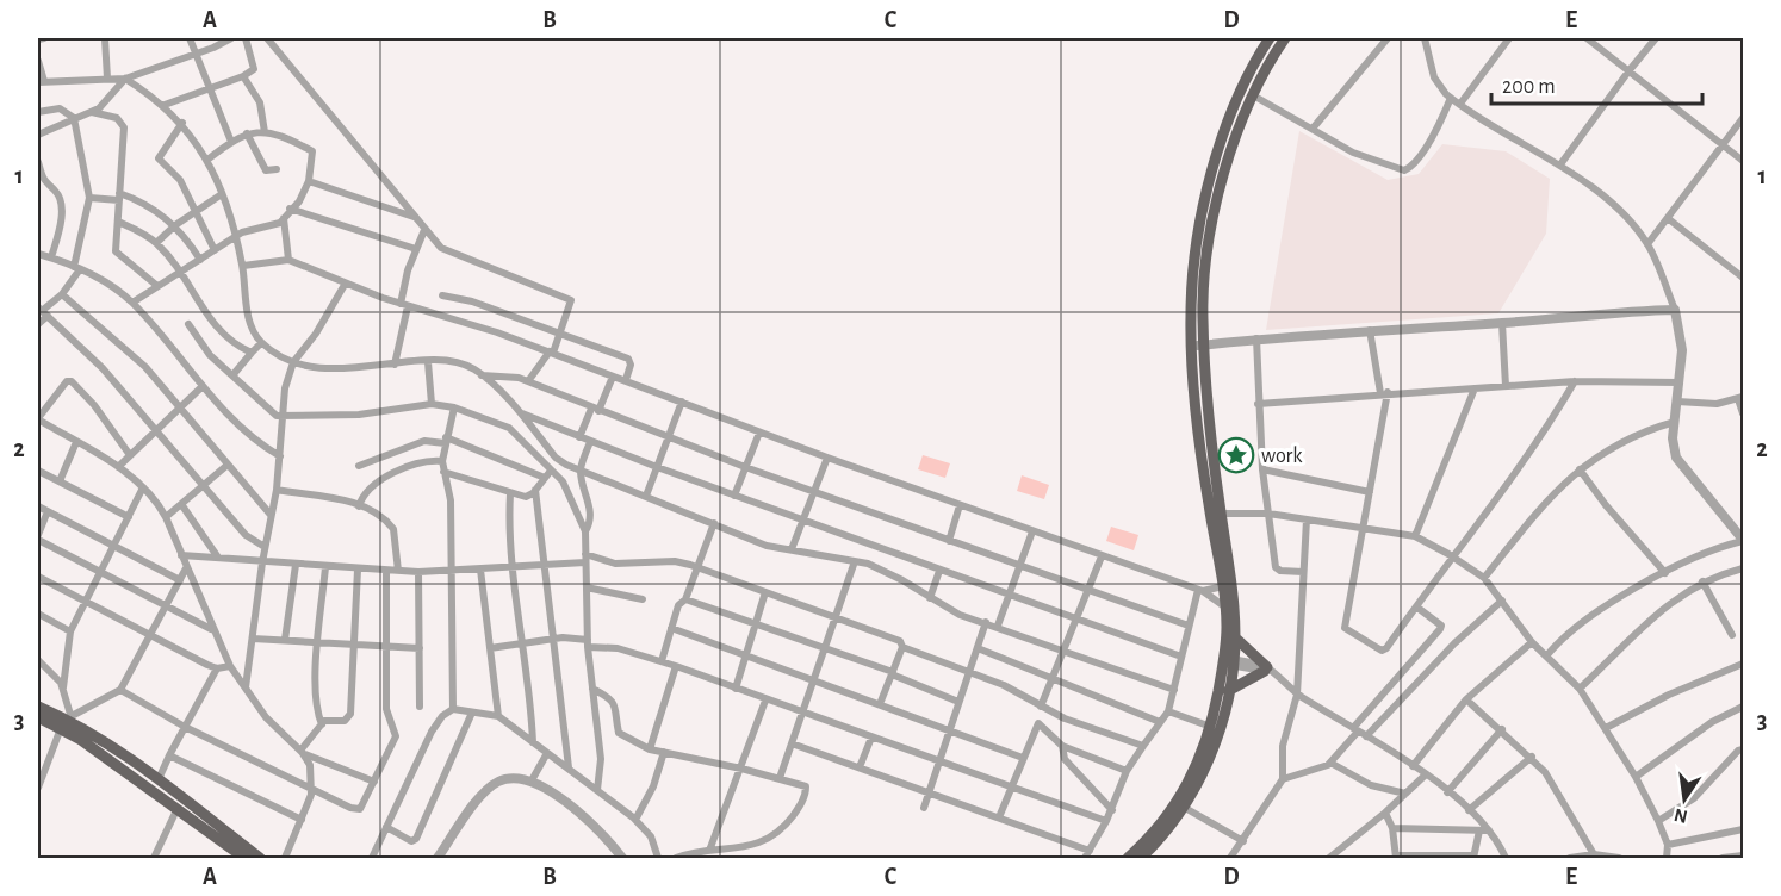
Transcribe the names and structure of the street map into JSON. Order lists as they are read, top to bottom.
{
  "places": {
    "place": ["work"]
  },
  "scale_bar": "200 m",
  "north": "bottom",
  "grid": {
    "columns": [
      "A",
      "B",
      "C",
      "D",
      "E"
    ],
    "rows": ["1", "2", "3"]
  }
}
